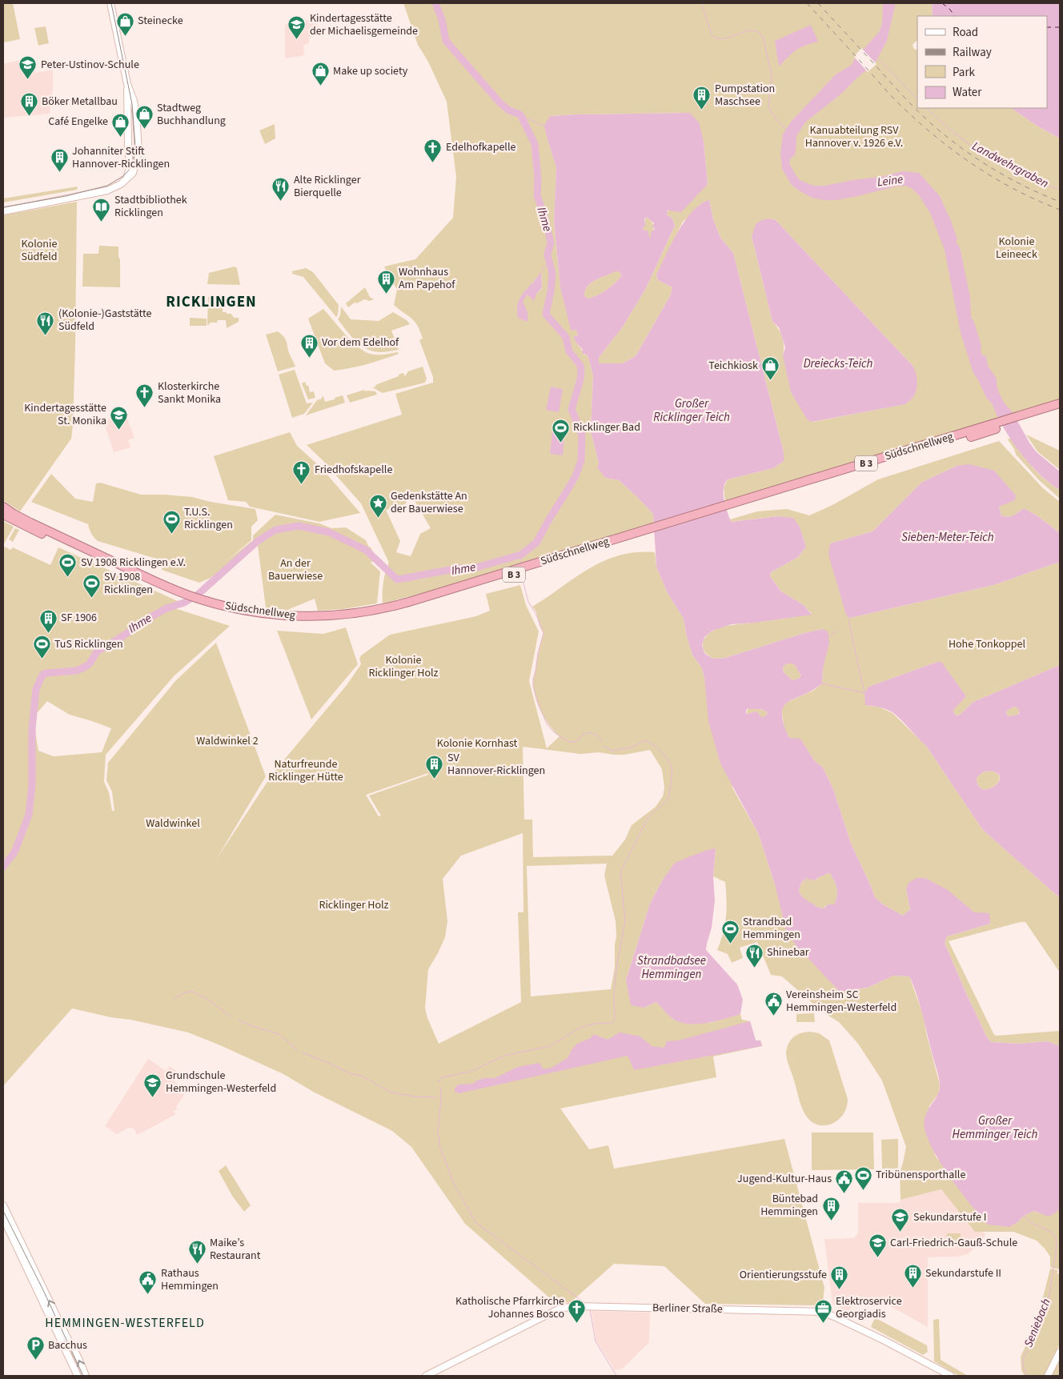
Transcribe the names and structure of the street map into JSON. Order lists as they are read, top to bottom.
{
  "streets": {
    "highway": ["Südschnellweg", "B 3"],
    "street": ["Berliner Straße"]
  },
  "districts": ["RICKLINGEN", "HEMMINGEN-WESTERFELD"],
  "water": [
    "Landwehrgraben",
    "Leine",
    "Ihme",
    "Dreiecks-Teich",
    "Großer Ricklinger Teich",
    "Sieben-Meter-Teich",
    "Strandbadsee Hemmingen",
    "Großer Hemminger Teich",
    "Seniebach"
  ],
  "parks": [
    "Kanuabteilung RSV Hannover v. 1926 e.V.",
    "Kolonie Leineeck",
    "Kolonie Südfeld",
    "An der Bauerwiese",
    "Hohe Tonkoppel",
    "Kolonie Ricklinger Holz",
    "Waldwinkel 2",
    "Kolonie Kornhast",
    "Naturfreunde Ricklinger Hütte",
    "Waldwinkel",
    "Ricklinger Holz"
  ],
  "places": {
    "shop": [
      "Steinecke",
      "Make up society",
      "Stadtweg Buchhandlung",
      "Café Engelke",
      "Teichkiosk"
    ],
    "school or university": [
      "Kindertagesstätte der Michaelisgemeinde",
      "Peter-Ustinov-Schule",
      "Kindertagesstätte St. Monika",
      "Grundschule Hemmingen-Westerfeld",
      "Sekundarstufe I",
      "Carl-Friedrich-Gauß-Schule"
    ],
    "building": [
      "Pumpstation Maschsee",
      "Böker Metallbau",
      "Johanniter Stift Hannover-Ricklingen",
      "Wohnhaus Am Papehof",
      "Vor dem Edelhof",
      "SF 1906",
      "SV Hannover-Ricklingen",
      "Büntebad Hemmingen",
      "Sekundarstufe II",
      "Orientierungsstufe"
    ],
    "church": [
      "Edelhofkapelle",
      "Klosterkirche Sankt Monika",
      "Friedhofskapelle",
      "Katholische Pfarrkirche Johannes Bosco"
    ],
    "restaurant": [
      "Alte Ricklinger Bierquelle",
      "(Kolonie-)Gaststätte Südfeld",
      "Shinebar",
      "Maike’s Restaurant"
    ],
    "library": ["Stadtbibliothek Ricklingen"],
    "sports": [
      "Ricklinger Bad",
      "T.U.S. Ricklingen",
      "SV 1908 Ricklingen e.V.",
      "SV 1908 Ricklingen",
      "TuS Ricklingen",
      "Strandbad Hemmingen",
      "Tribünensporthalle"
    ],
    "place": ["Gedenkstätte An der Bauerwiese"],
    "public building": ["Vereinsheim SC Hemmingen-Westerfeld", "Jugend-Kultur-Haus", "Rathaus Hemmingen"],
    "office": ["Elektroservice Georgiadis"],
    "parking": ["Bacchus"]
  },
  "legend": [
    "Road",
    "Railway",
    "Park",
    "Water"
  ]
}
